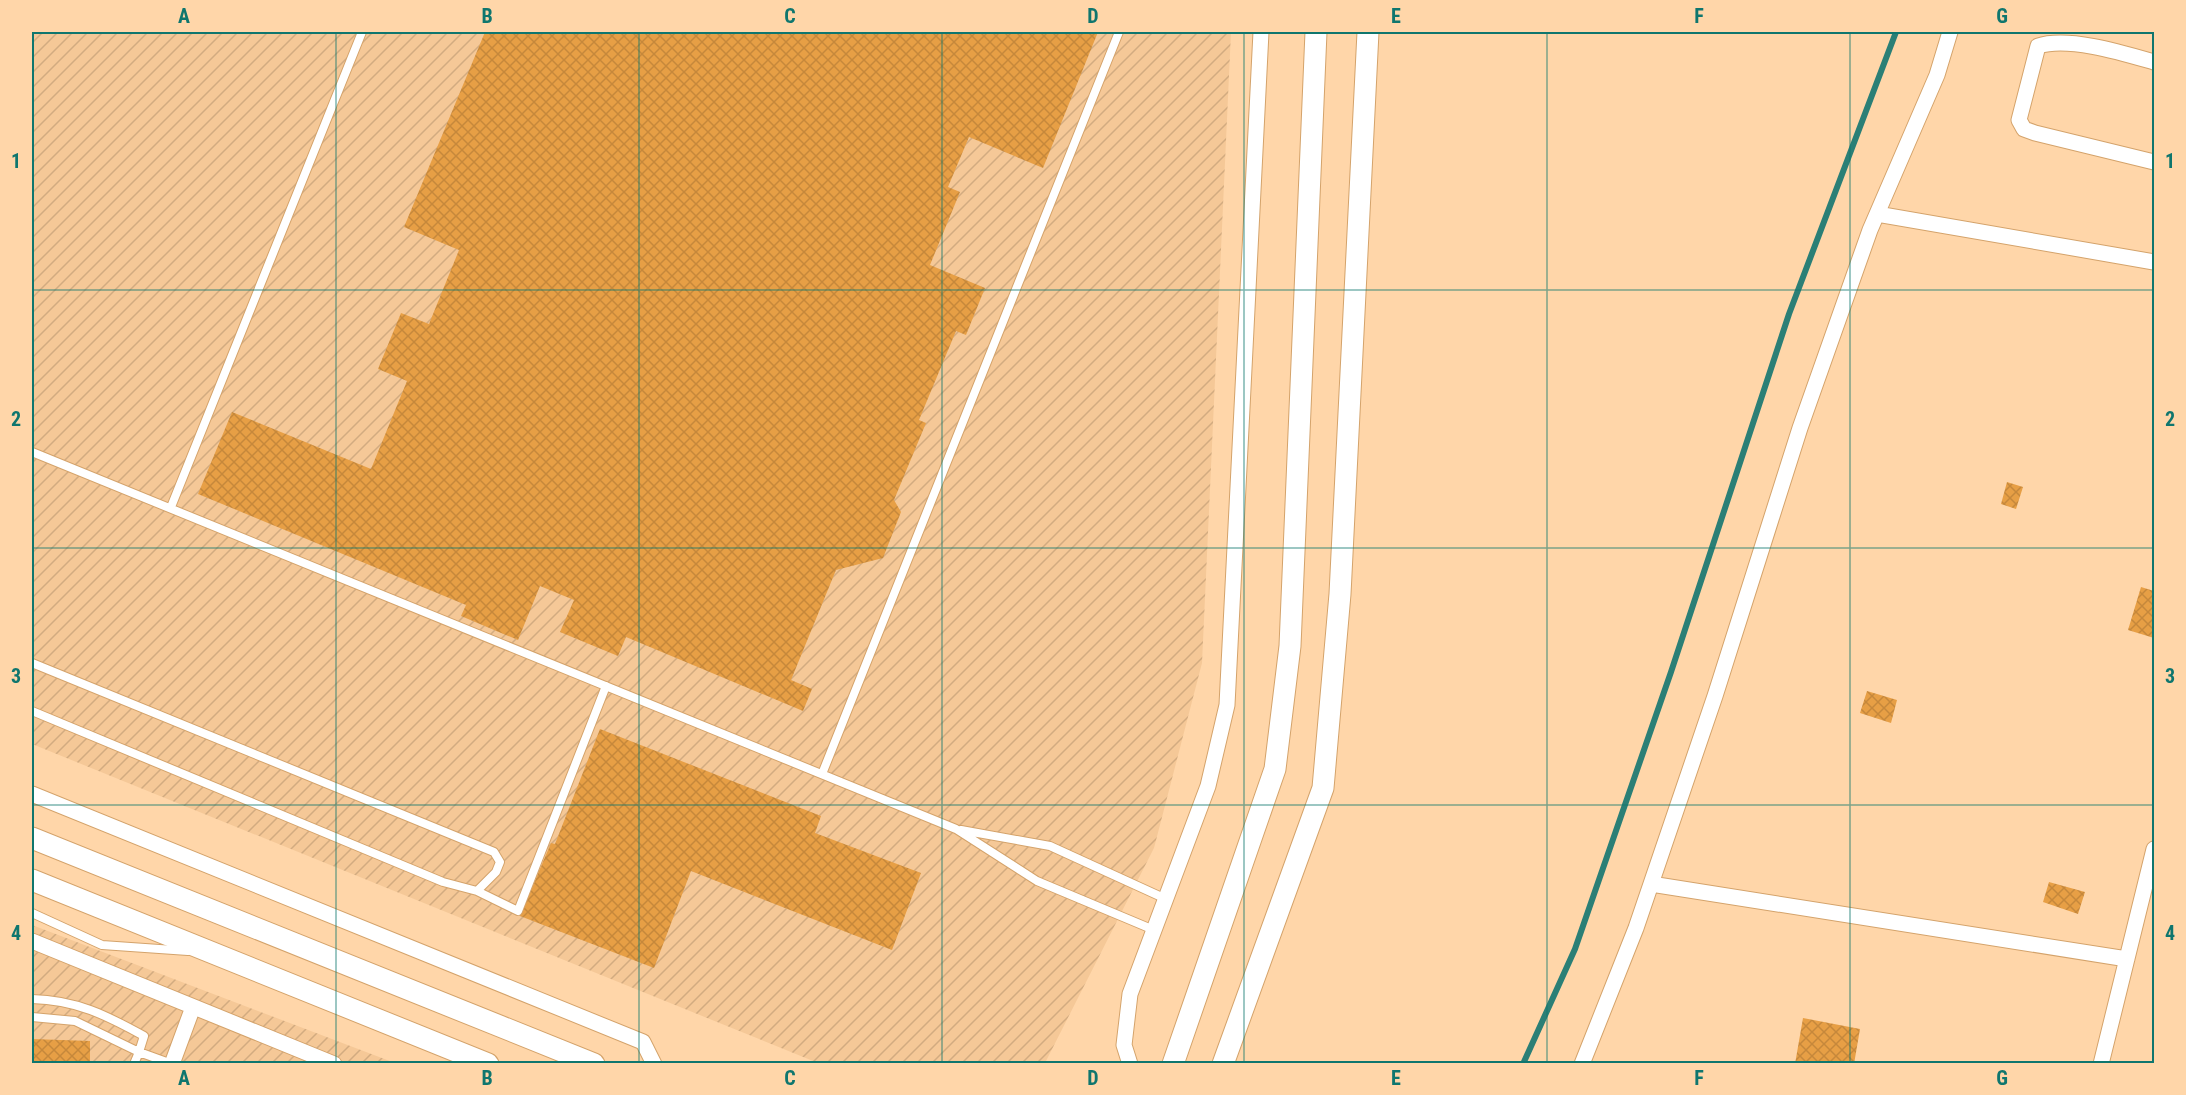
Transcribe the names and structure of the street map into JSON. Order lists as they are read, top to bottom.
{
  "grid": {
    "columns": [
      "A",
      "B",
      "C",
      "D",
      "E",
      "F",
      "G"
    ],
    "rows": [
      "1",
      "2",
      "3",
      "4"
    ]
  }
}
